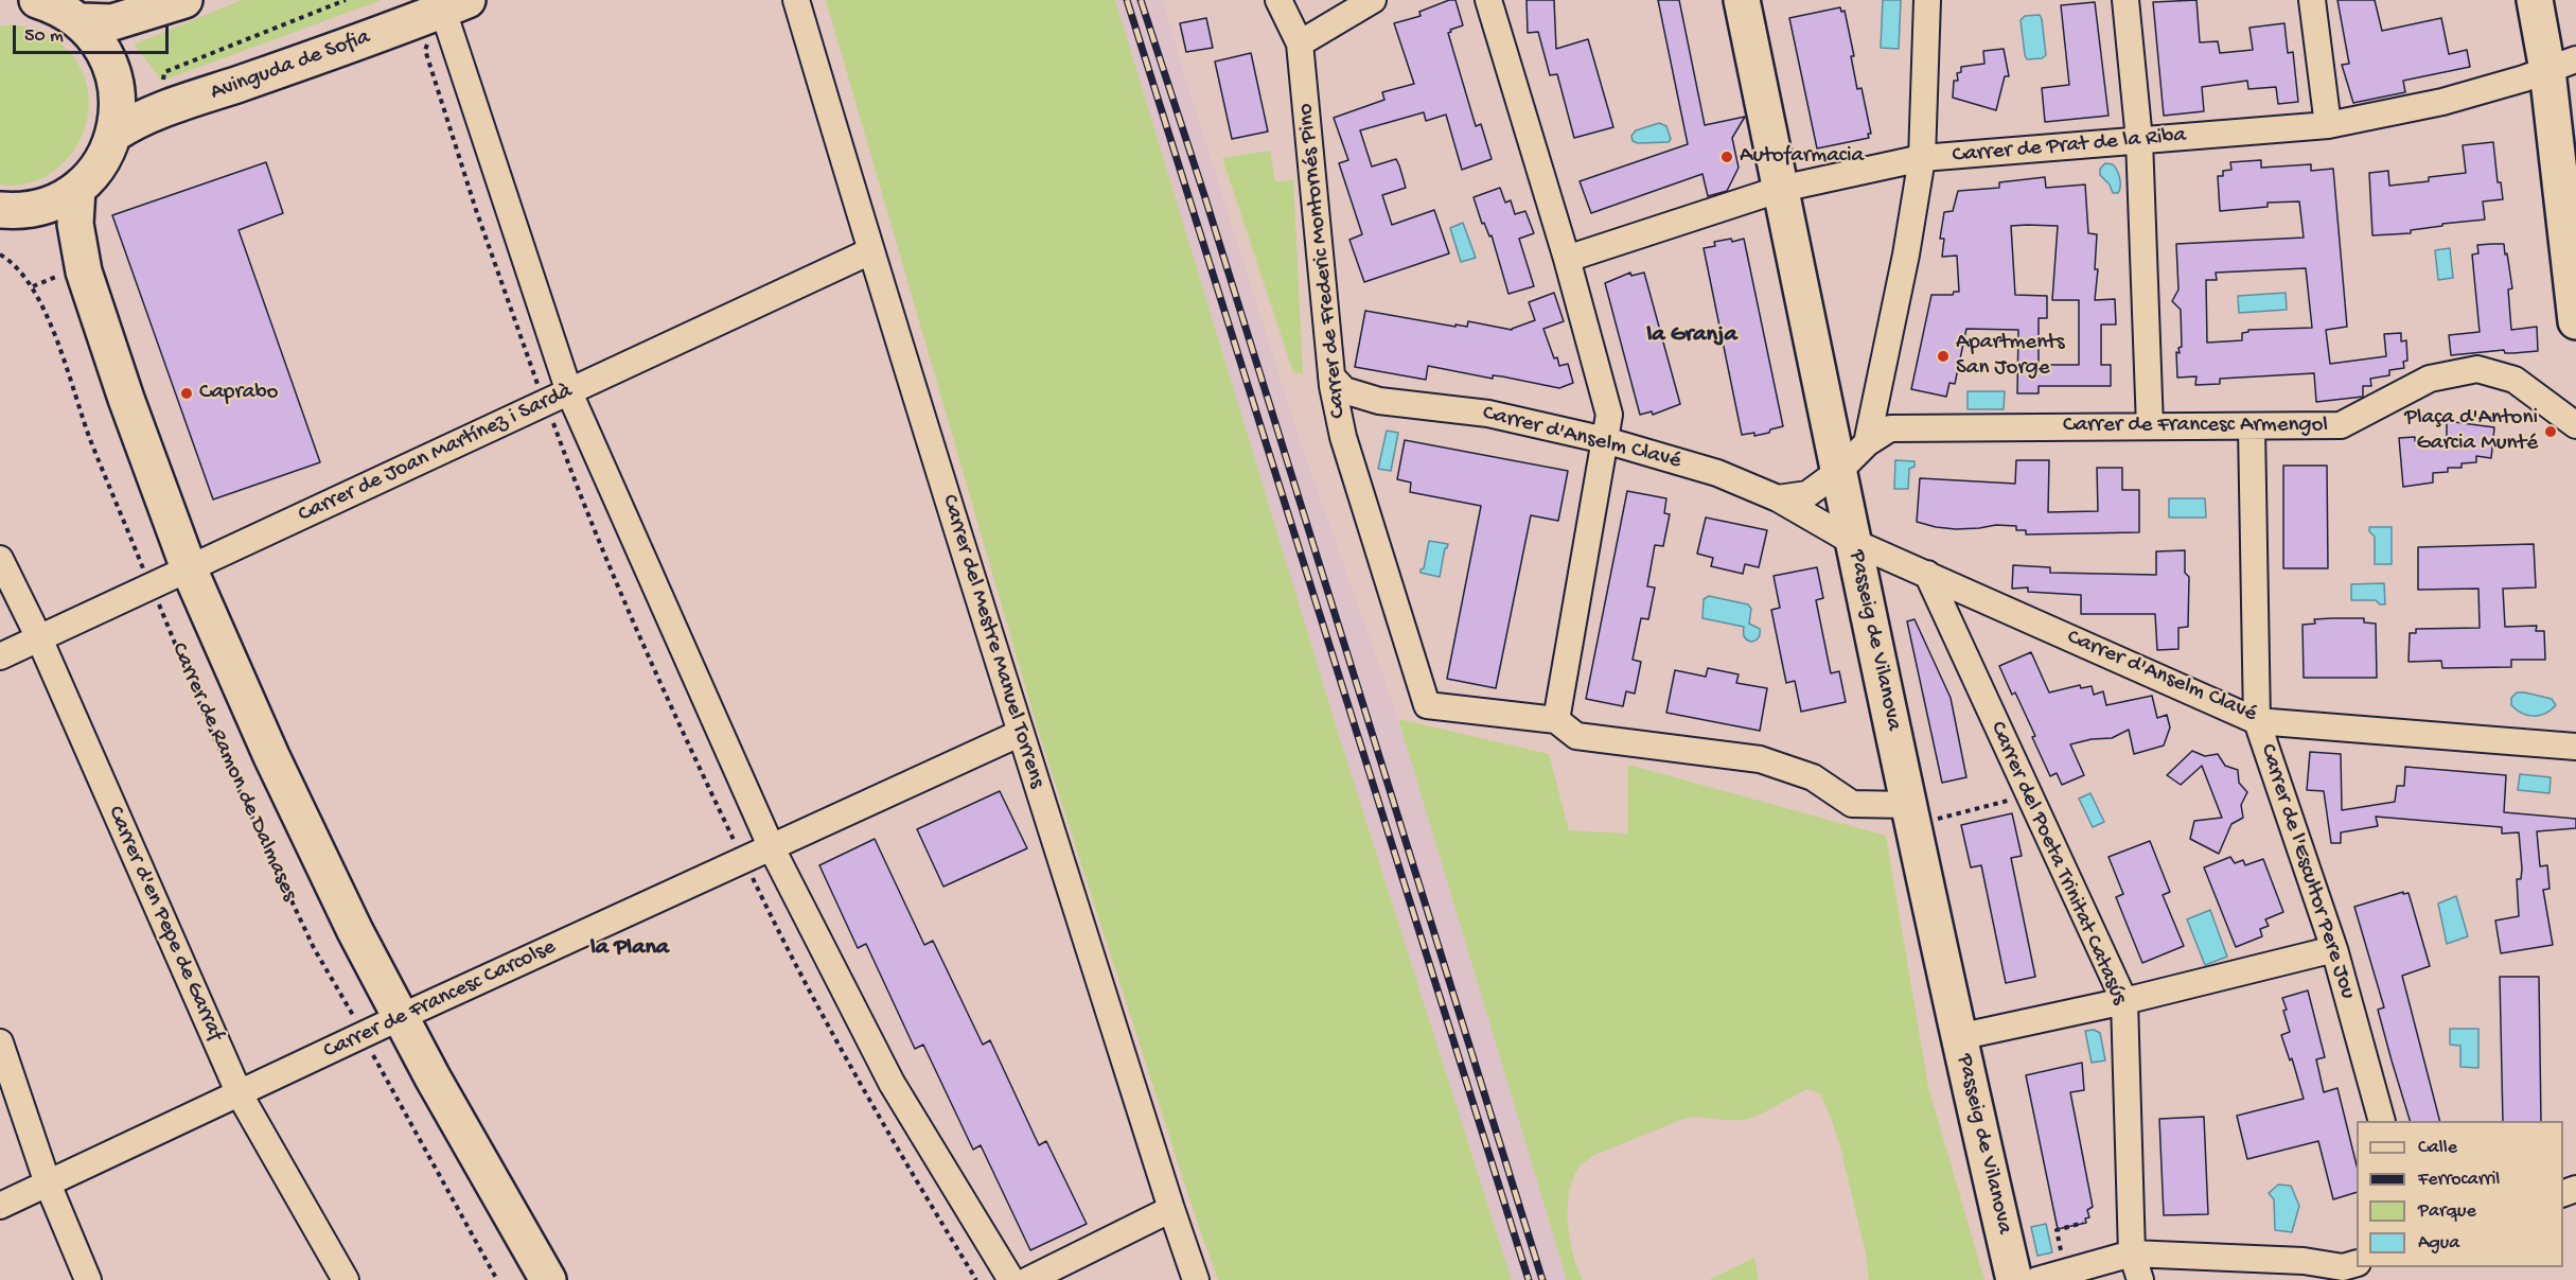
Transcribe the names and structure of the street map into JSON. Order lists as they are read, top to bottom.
{
  "streets": {
    "street": [
      "Avinguda de Sofia",
      "Carrer de Prat de la Riba",
      "Carrer de Frederic Montornés Pino",
      "Carrer de Francesc Armengol",
      "Carrer d'Anselm Clavé",
      "Carrer de Joan Martínez i Sardà",
      "Passeig de Vilanova",
      "Carrer del Mestre Manuel Torrens",
      "Carrer de Ramon de Dalmases",
      "Carrer del Poeta Trinitat Catasús",
      "Carrer de l'Escultor Pere Jou",
      "Carrer d'en Pepe de Garraf",
      "Carrer de Francesc Carcolse"
    ]
  },
  "crossings": [
    ["Carrer de Prat de la Riba", "Passeig de Vilanova"],
    ["Carrer de Frederic Montornés Pino", "Carrer d'Anselm Clavé"],
    ["Carrer de Francesc Armengol", "Passeig de Vilanova"],
    ["Carrer de Francesc Armengol", "Carrer de l'Escultor Pere Jou"],
    ["Carrer d'Anselm Clavé", "Passeig de Vilanova"],
    ["Carrer d'Anselm Clavé", "Carrer del Poeta Trinitat Catasús"],
    ["Carrer d'Anselm Clavé", "Carrer de l'Escultor Pere Jou"],
    ["Carrer de Joan Martínez i Sardà", "Carrer del Mestre Manuel Torrens"],
    ["Carrer de Joan Martínez i Sardà", "Carrer de Ramon de Dalmases"],
    ["Carrer de Joan Martínez i Sardà", "Carrer d'en Pepe de Garraf"],
    ["Carrer del Mestre Manuel Torrens", "Carrer de Francesc Carcolse"],
    ["Carrer de Ramon de Dalmases", "Carrer de Francesc Carcolse"],
    ["Carrer d'en Pepe de Garraf", "Carrer de Francesc Carcolse"]
  ],
  "districts": ["la Granja", "la Plana"],
  "places": [
    "Autofarmacia",
    "Apartments San Jorge",
    "Caprabo",
    "Plaça d'Antoni Garcia Munté"
  ],
  "legend": [
    "Calle",
    "Ferrocarril",
    "Parque",
    "Agua"
  ],
  "scale_bar": "50 m"
}
